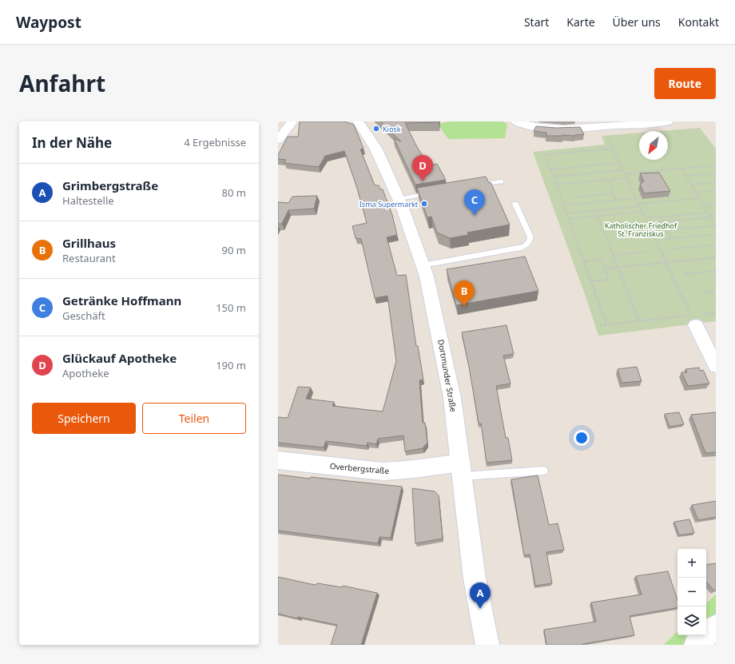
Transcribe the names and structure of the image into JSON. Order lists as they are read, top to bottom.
{
  "streets": {
    "main road": ["Dortmunder Straße"],
    "street": ["Overbergstraße"]
  },
  "crossings": [
    ["Dortmunder Straße", "Overbergstraße"]
  ],
  "parks": ["Katholischer Friedhof St. Franziskus"],
  "places": ["Kiosk", "Isma Supermarkt"],
  "north": "bottom left",
  "page": {
    "header": "Waypost",
    "nav": [
      "Start",
      "Karte",
      "Über uns",
      "Kontakt"
    ],
    "title": "Anfahrt",
    "buttons": [
      "Route",
      ["Speichern", "Teilen"]
    ],
    "heading": ["In der Nähe", "4 Ergebnisse"],
    "pins": [
      "D",
      "C",
      "B",
      "A"
    ],
    "list": [
      {
        "mark": "A",
        "name": "Grimbergstraße",
        "note": "Haltestelle",
        "value": "80 m"
      },
      {
        "mark": "B",
        "name": "Grillhaus",
        "note": "Restaurant",
        "value": "90 m"
      },
      {
        "mark": "C",
        "name": "Getränke Hoffmann",
        "note": "Geschäft",
        "value": "150 m"
      },
      {
        "mark": "D",
        "name": "Glückauf Apotheke",
        "note": "Apotheke",
        "value": "190 m"
      }
    ],
    "map_buttons": ["+", "−"]
  }
}
